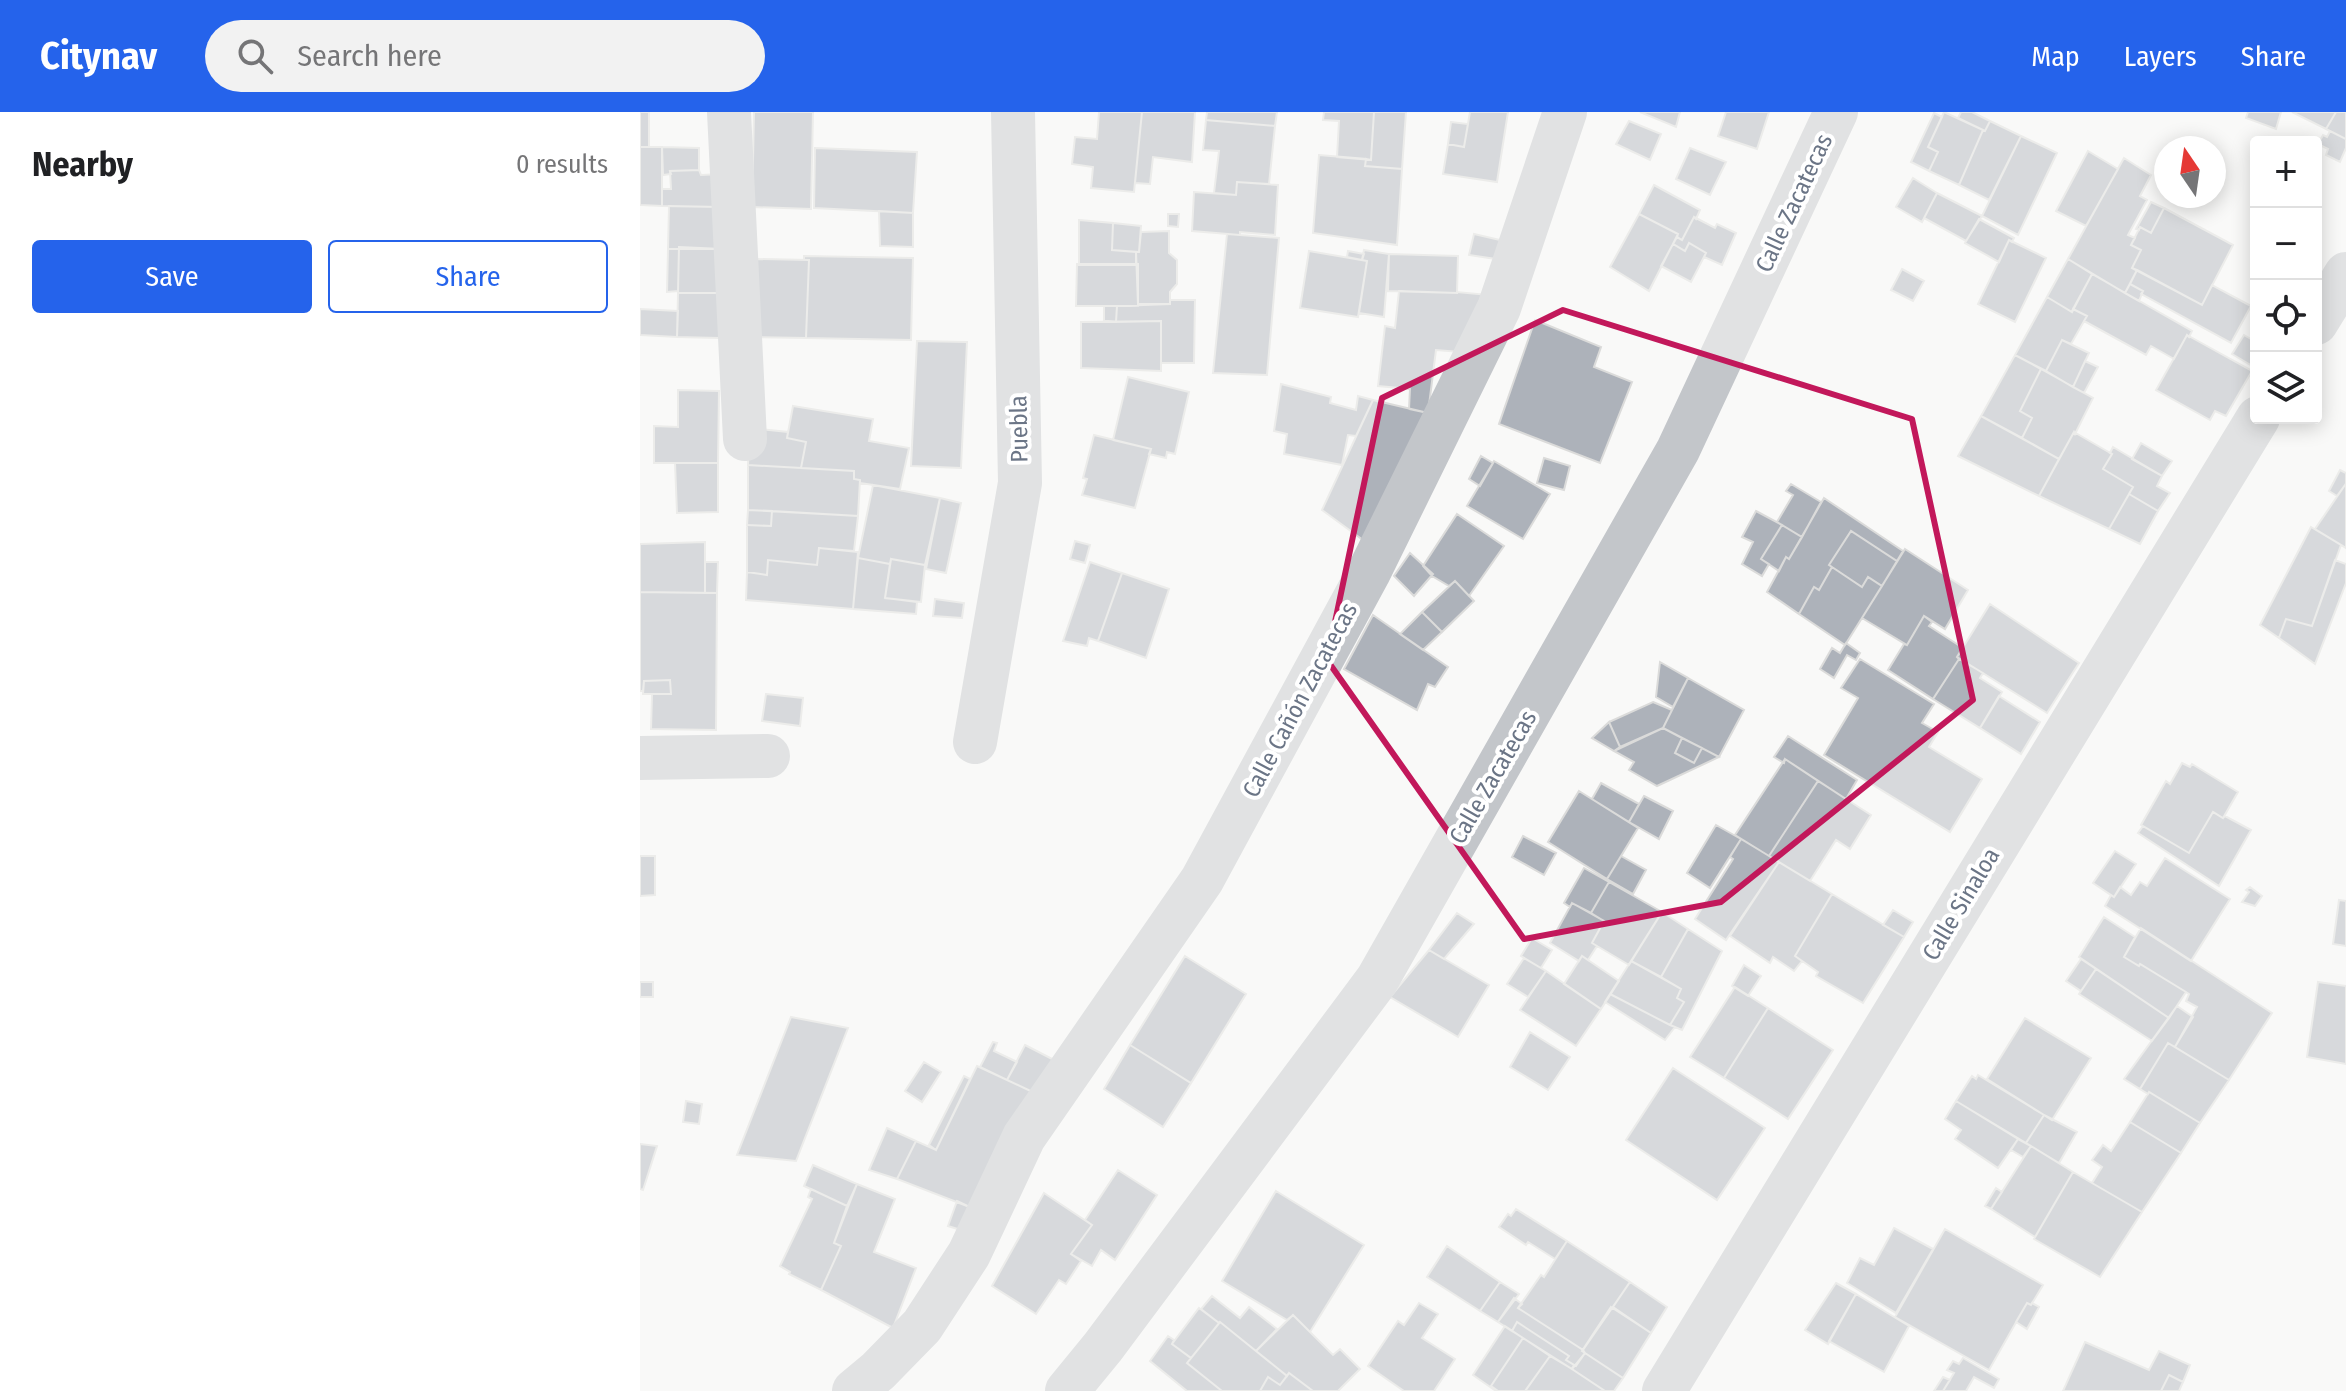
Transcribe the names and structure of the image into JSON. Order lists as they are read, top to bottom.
{
  "streets": {
    "street": [
      "Calle Zacatecas",
      "Puebla",
      "Calle Cañón Zacatecas",
      "Calle Sinaloa"
    ]
  },
  "north": "top",
  "page": {
    "header": "Citynav",
    "search": "Search here",
    "nav": ["Map", "Layers", "Share"],
    "heading": ["Nearby", "0 results"],
    "map_buttons": ["+", "−"],
    "buttons": ["Save", "Share"]
  }
}
